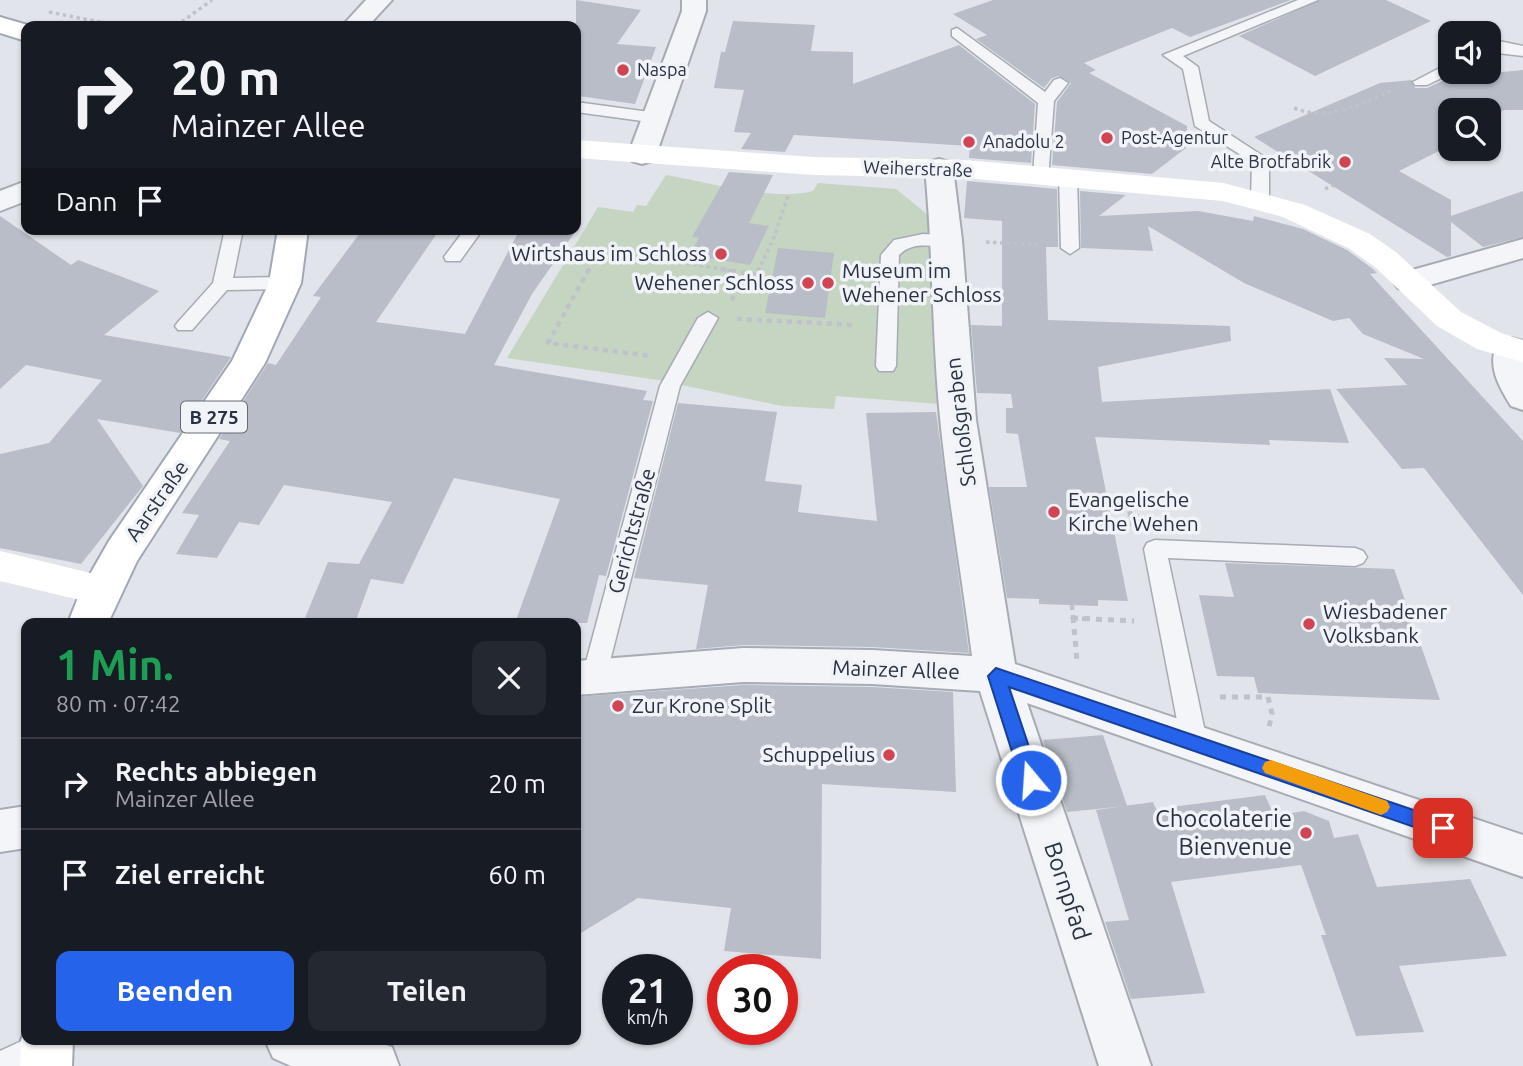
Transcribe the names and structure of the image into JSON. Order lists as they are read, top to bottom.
{
  "streets": {
    "main road": ["Weiherstraße", "B 275", "Aarstraße"],
    "street": ["Schloßgraben", "Mainzer Allee", "Bornpfad"],
    "lane": ["Gerichtstraße"]
  },
  "crossings": [
    ["Weiherstraße", "Schloßgraben"],
    ["Schloßgraben", "Mainzer Allee"],
    ["Schloßgraben", "Bornpfad"],
    ["Gerichtstraße", "Mainzer Allee"],
    ["Mainzer Allee", "Bornpfad"]
  ],
  "places": [
    "Naspa",
    "Post-Agentur",
    "Anadolu 2",
    "Alte Brotfabrik",
    "Wirtshaus im Schloss",
    "Wehener Schloss",
    "Museum im Wehener Schloss",
    "Evangelische Kirche Wehen",
    "Wiesbadener Volksbank",
    "Zur Krone Split",
    "Schuppelius",
    "Chocolaterie Bienvenue"
  ],
  "page": {
    "turn": ["20 m", "Mainzer Allee"],
    "then": "Dann",
    "heading": ["1 Min.", "80 m · 07:42"],
    "list": [
      {
        "name": "Rechts abbiegen",
        "note": "Mainzer Allee",
        "value": "20 m"
      },
      {
        "name": "Ziel erreicht",
        "value": "60 m"
      }
    ],
    "buttons": ["Beenden", "Teilen"],
    "speed": "21 km/h",
    "limit": "30"
  }
}
